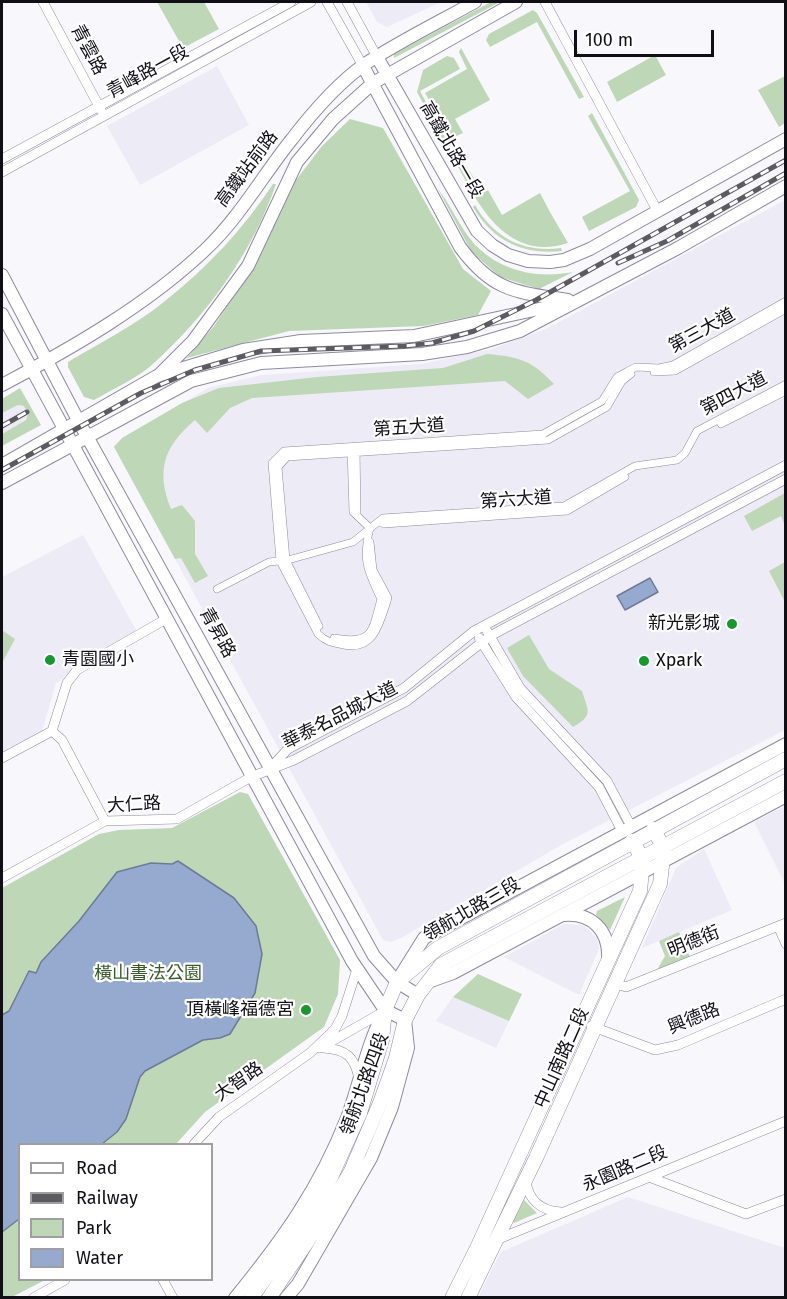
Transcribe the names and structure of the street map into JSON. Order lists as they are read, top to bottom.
{
  "streets": {
    "main road": ["領航北路三段", "中山南路二段", "領航北路四段"],
    "street": [
      "青雲路",
      "青峰路一段",
      "高鐵北路一段",
      "高鐵站前路",
      "第三大道",
      "第四大道",
      "第五大道",
      "第六大道",
      "青昇路",
      "華泰名品城大道",
      "大仁路",
      "明德街",
      "興德路",
      "大智路",
      "永園路二段"
    ]
  },
  "crossings": [
    ["青雲路", "青峰路一段"],
    ["高鐵北路一段", "高鐵站前路"],
    ["高鐵站前路", "青昇路"],
    ["第三大道", "第五大道"],
    ["第四大道", "第六大道"],
    ["第五大道", "第六大道"],
    ["青昇路", "華泰名品城大道"],
    ["青昇路", "大仁路"],
    ["青昇路", "領航北路三段"],
    ["青昇路", "領航北路四段"],
    ["華泰名品城大道", "大仁路"],
    ["領航北路三段", "中山南路二段"],
    ["領航北路三段", "領航北路四段"],
    ["明德街", "中山南路二段"],
    ["興德路", "中山南路二段"],
    ["中山南路二段", "永園路二段"],
    ["大智路", "領航北路四段"]
  ],
  "parks": ["橫山書法公園"],
  "places": [
    "新光影城",
    "青園國小",
    "Xpark",
    "頂橫峰福德宮"
  ],
  "legend": [
    "Road",
    "Railway",
    "Park",
    "Water"
  ],
  "scale_bar": "100 m"
}
